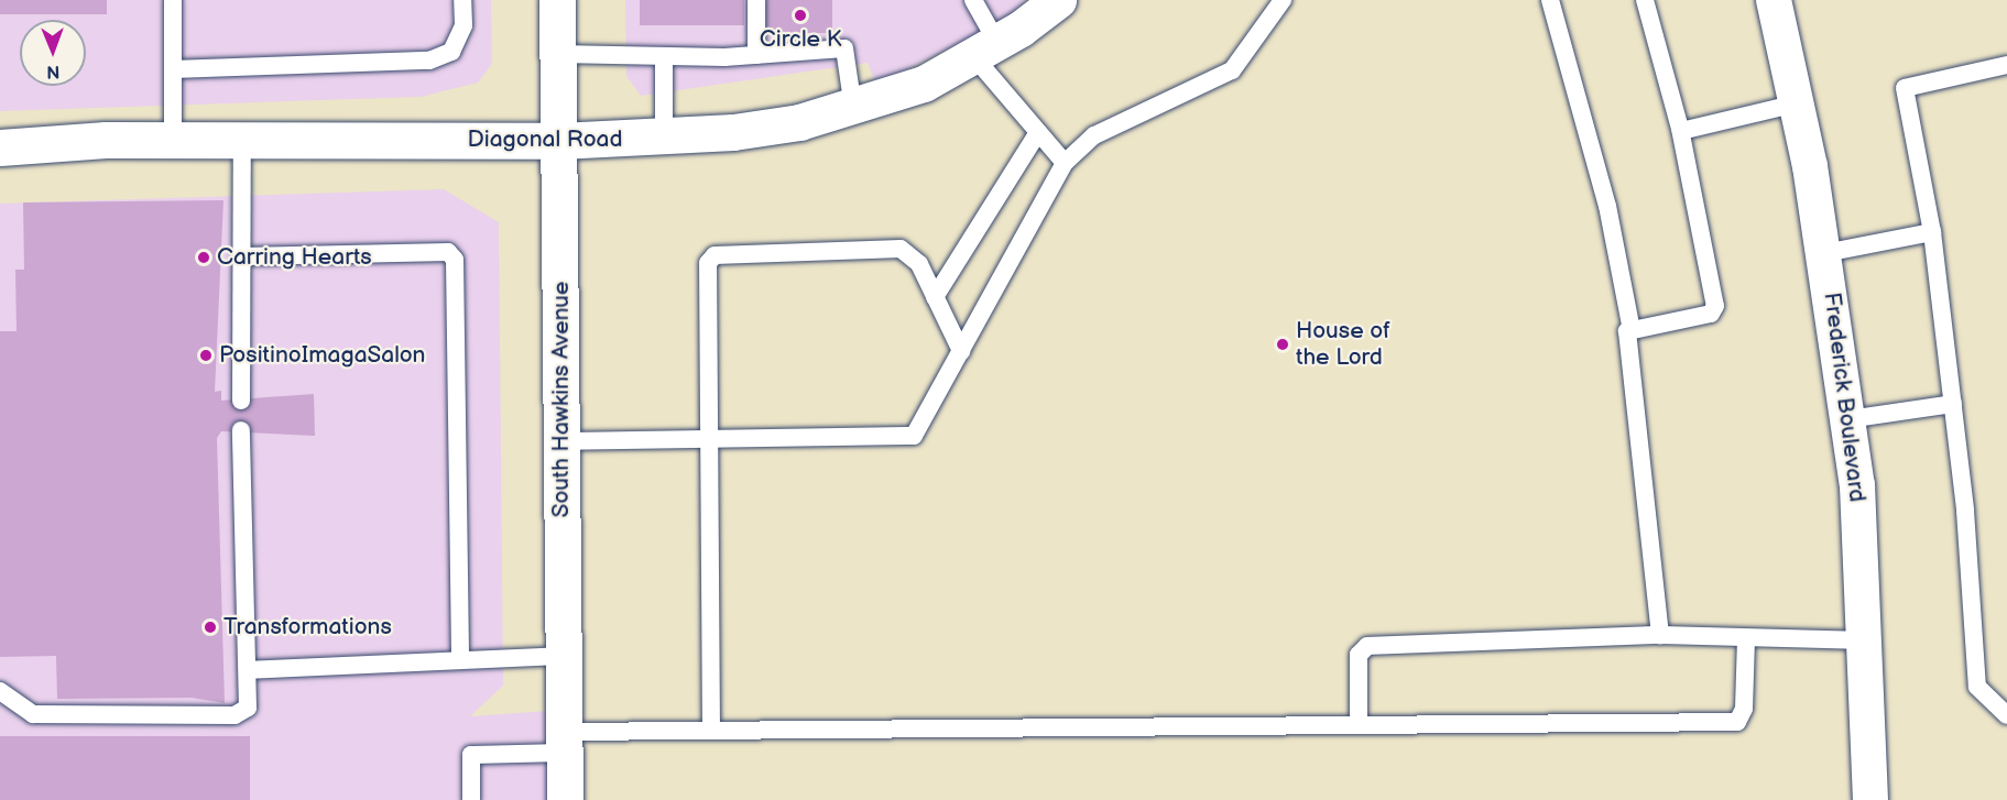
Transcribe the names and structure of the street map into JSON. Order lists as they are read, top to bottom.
{
  "streets": {
    "street": ["Diagonal Road", "Frederick Boulevard", "South Hawkins Avenue"]
  },
  "crossings": [
    ["Diagonal Road", "South Hawkins Avenue"]
  ],
  "places": [
    "Circle K",
    "Carring Hearts",
    "House of the Lord",
    "PositinoImagaSalon",
    "Transformations"
  ],
  "north": "bottom"
}
